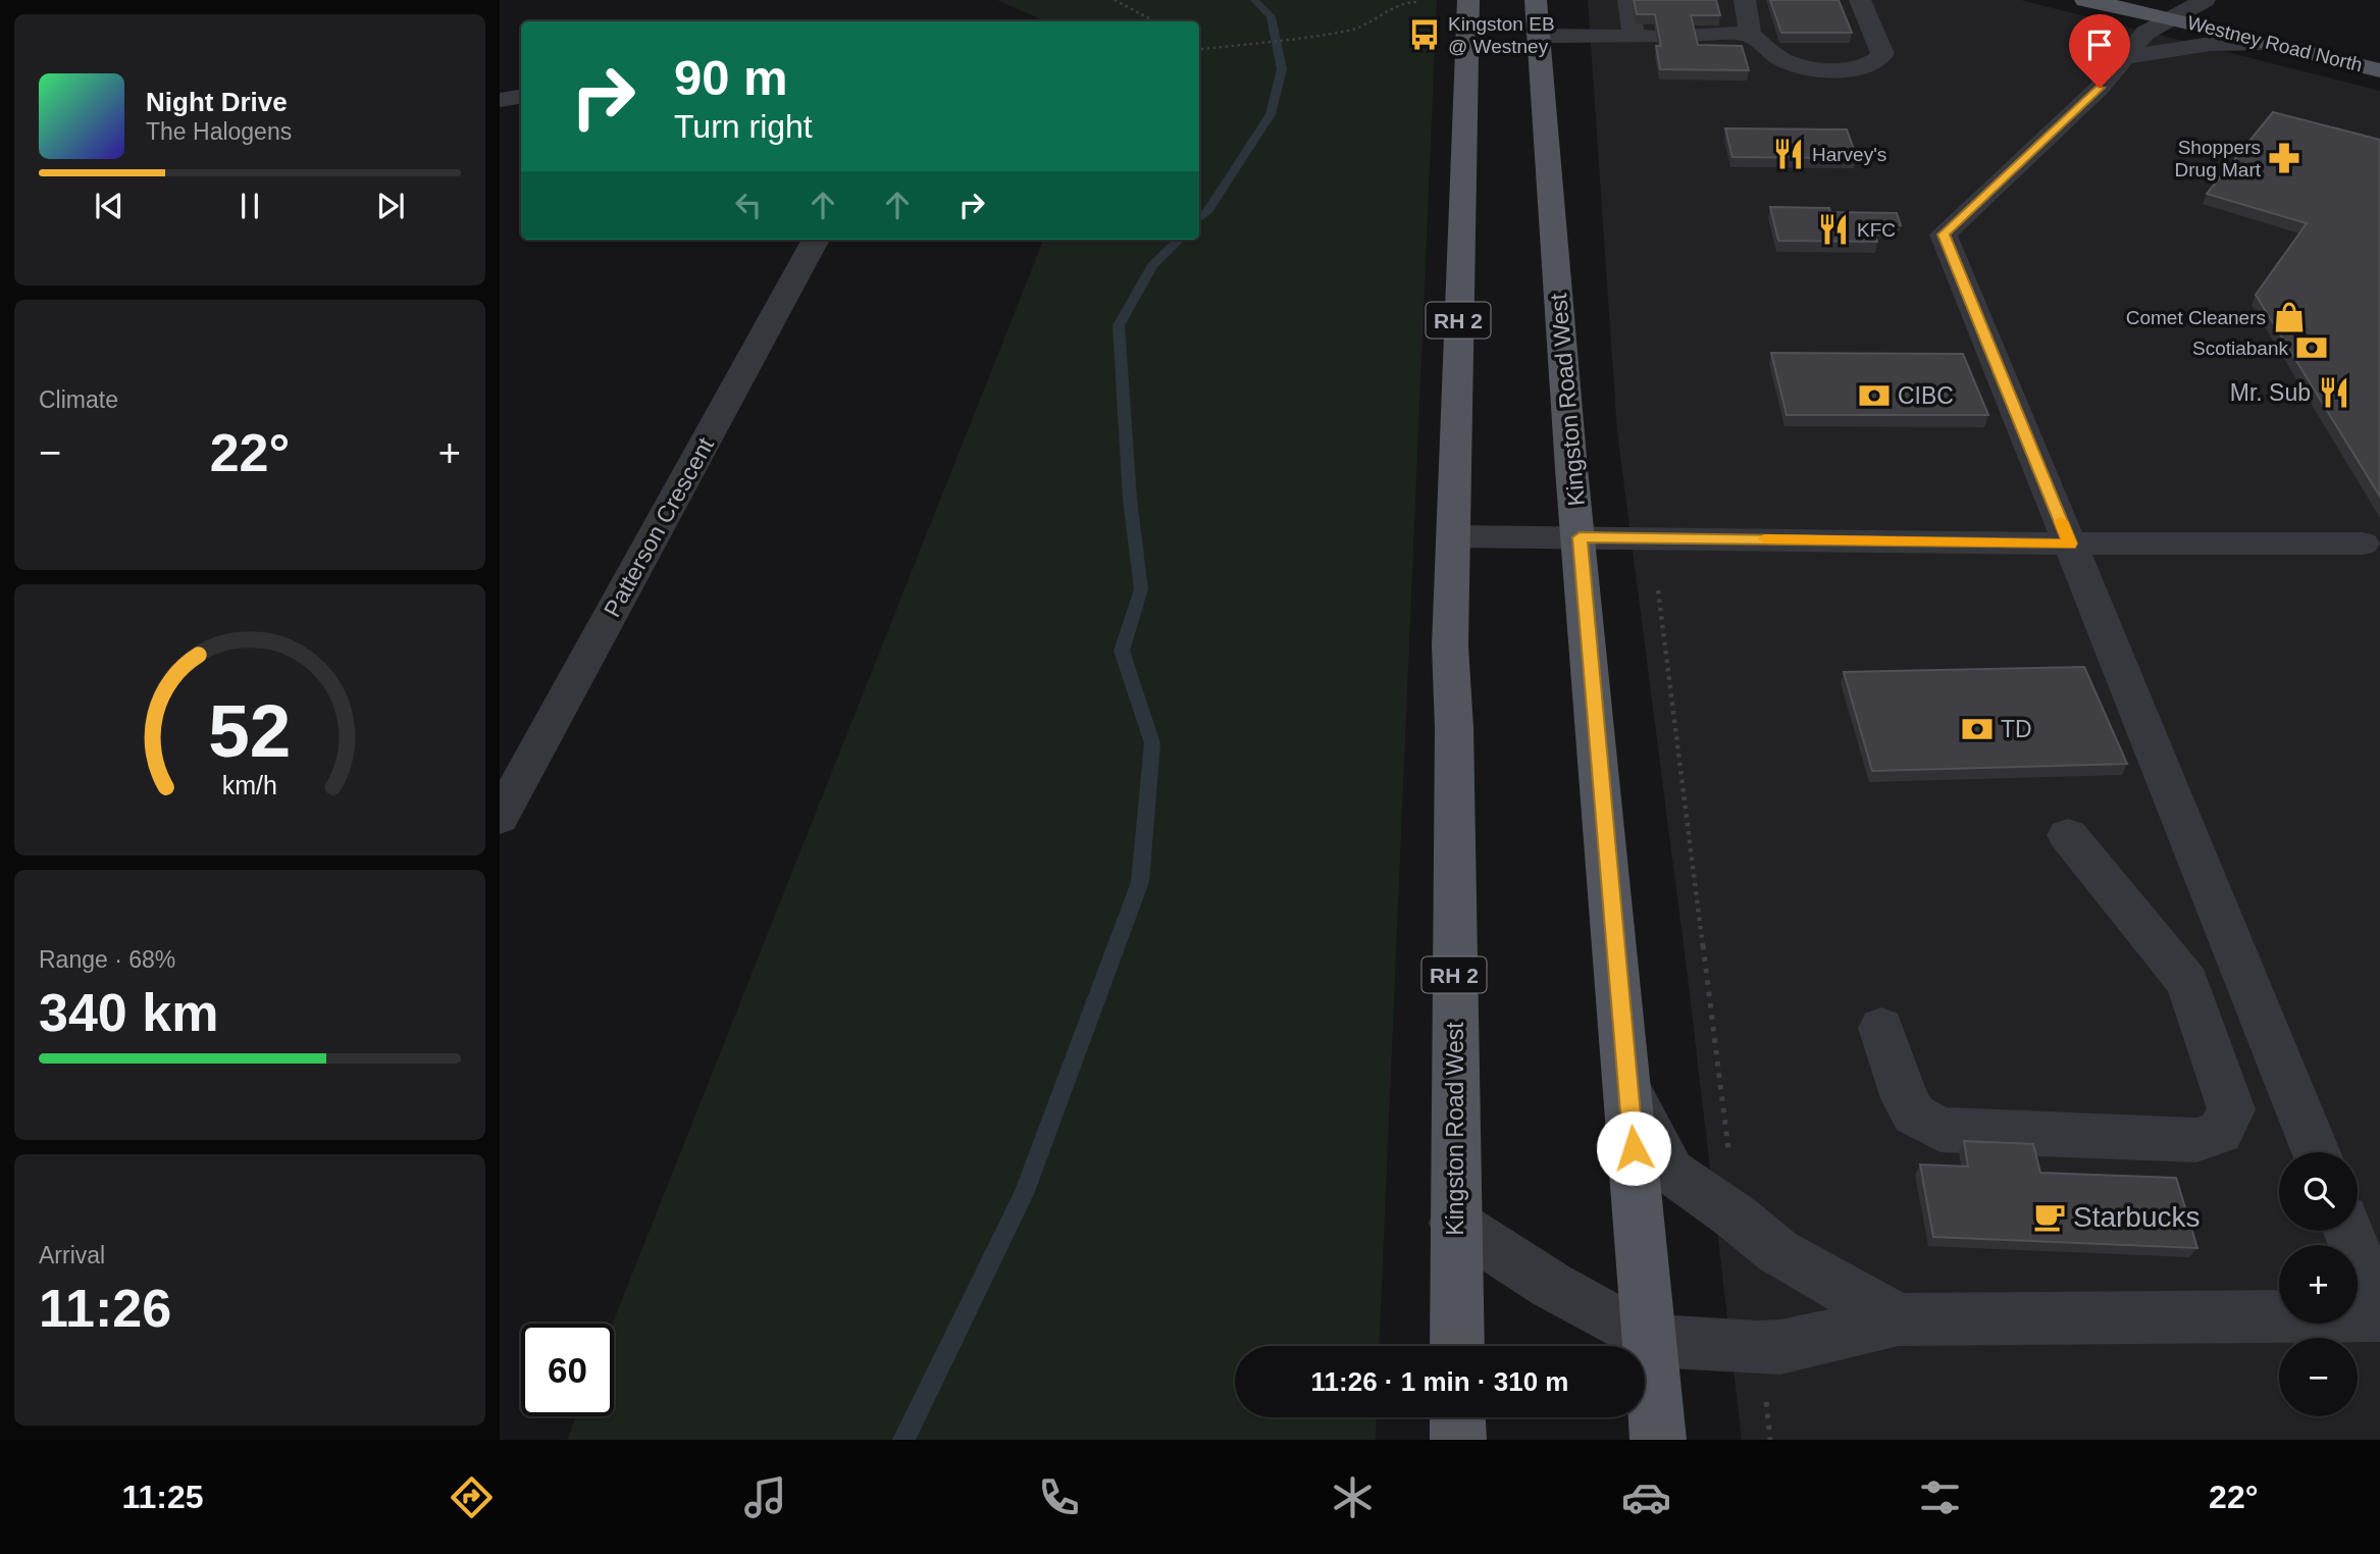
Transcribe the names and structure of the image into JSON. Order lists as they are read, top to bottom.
{
  "streets": {
    "main road": ["Westney Road North", "RH 2", "Kingston Road West"],
    "street": ["Patterson Crescent"]
  },
  "places": {
    "bus stop": ["Kingston EB @ Westney"],
    "restaurant": ["Harvey's", "KFC", "Mr. Sub"],
    "pharmacy": ["Shoppers Drug Mart"],
    "shop": ["Comet Cleaners"],
    "bank": ["Scotiabank", "CIBC", "TD"],
    "cafe": ["Starbucks"]
  },
  "page": {
    "turn": ["90 m", "Turn right"],
    "song": ["Night Drive", "The Halogens"],
    "tile": [
      "Climate",
      ["Range · 68%", "340 km"],
      ["Arrival", "11:26"]
    ],
    "heat": ["−", "22°", "+"],
    "map_buttons": ["+", "−"],
    "limit": "60",
    "trip": "11:26 · 1 min · 310 m",
    "tabs": ["11:25", "22°"],
    "gauge": ["52", "km/h"]
  }
}
